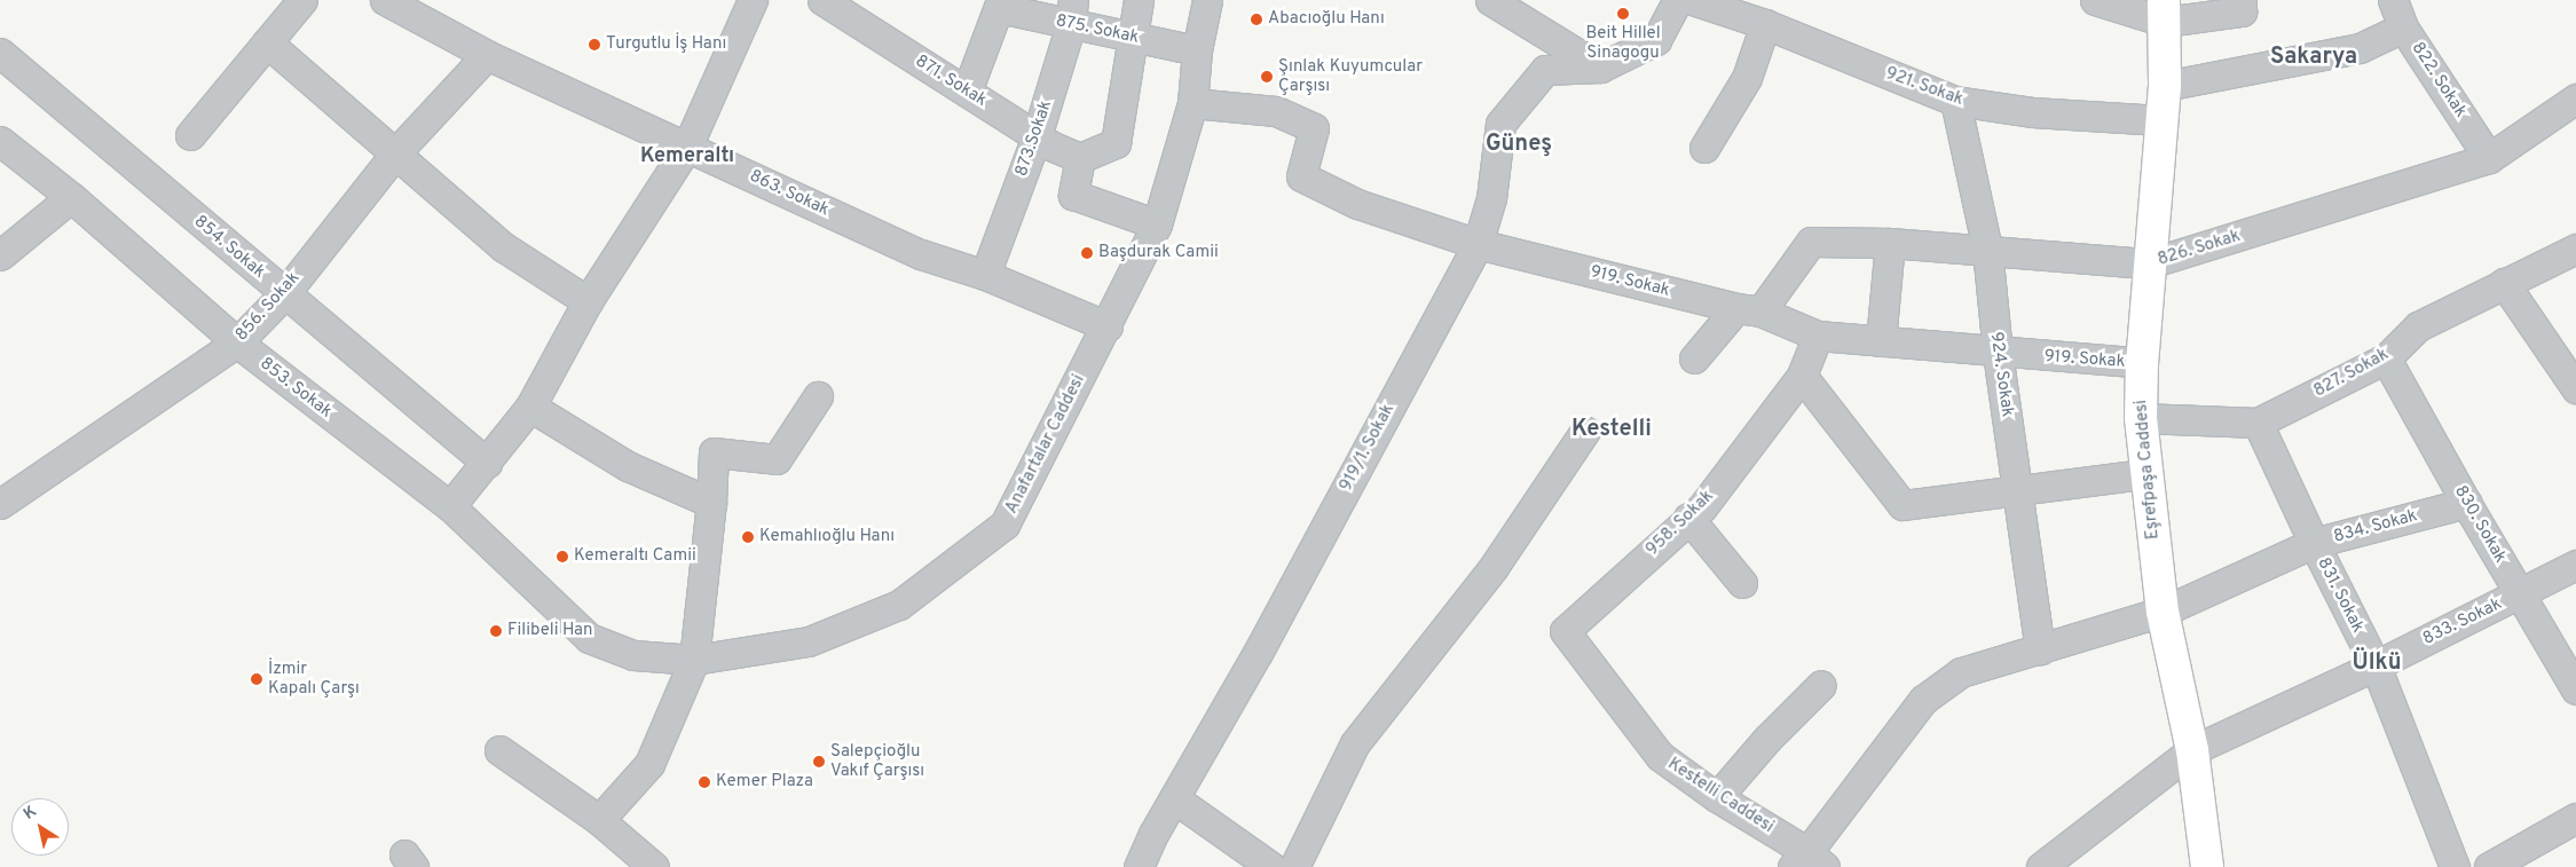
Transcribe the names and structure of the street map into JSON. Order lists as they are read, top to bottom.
{
  "streets": {
    "main road": ["Eşrefpaşa Caddesi"],
    "street": [
      "875. Sokak",
      "822. Sokak",
      "871. Sokak",
      "921. Sokak",
      "873.Sokak",
      "863. Sokak",
      "854. Sokak",
      "826. Sokak",
      "919. Sokak",
      "856. Sokak",
      "827. Sokak",
      "924. Sokak",
      "853. Sokak",
      "Anafartalar Caddesi",
      "919/1. Sokak",
      "958. Sokak",
      "830. Sokak",
      "834. Sokak",
      "831. Sokak",
      "833. Sokak",
      "Kestelli Caddesi"
    ]
  },
  "crossings": [
    ["875. Sokak", "873.Sokak"],
    ["875. Sokak", "Anafartalar Caddesi"],
    ["822. Sokak", "826. Sokak"],
    ["871. Sokak", "873.Sokak"],
    ["921. Sokak", "924. Sokak"],
    ["921. Sokak", "Eşrefpaşa Caddesi"],
    ["873.Sokak", "863. Sokak"],
    ["863. Sokak", "856. Sokak"],
    ["863. Sokak", "Anafartalar Caddesi"],
    ["854. Sokak", "856. Sokak"],
    ["826. Sokak", "919. Sokak"],
    ["826. Sokak", "924. Sokak"],
    ["826. Sokak", "Eşrefpaşa Caddesi"],
    ["919. Sokak", "924. Sokak"],
    ["919. Sokak", "Anafartalar Caddesi"],
    ["919. Sokak", "919/1. Sokak"],
    ["919. Sokak", "Eşrefpaşa Caddesi"],
    ["919. Sokak", "958. Sokak"],
    ["856. Sokak", "853. Sokak"],
    ["827. Sokak", "Eşrefpaşa Caddesi"],
    ["827. Sokak", "830. Sokak"],
    ["827. Sokak", "831. Sokak"],
    ["924. Sokak", "834. Sokak"],
    ["853. Sokak", "Anafartalar Caddesi"],
    ["Eşrefpaşa Caddesi", "834. Sokak"],
    ["Eşrefpaşa Caddesi", "833. Sokak"],
    ["958. Sokak", "Kestelli Caddesi"],
    ["830. Sokak", "834. Sokak"],
    ["830. Sokak", "833. Sokak"],
    ["834. Sokak", "831. Sokak"],
    ["834. Sokak", "Kestelli Caddesi"],
    ["831. Sokak", "833. Sokak"]
  ],
  "districts": [
    "Sakarya",
    "Güneş",
    "Kemeraltı",
    "Kestelli",
    "Ülkü"
  ],
  "places": [
    "Beit Hillel Sinagogu",
    "Abacıoğlu Hanı",
    "Turgutlu İş Hanı",
    "Şınlak Kuyumcular Çarşısı",
    "Başdurak Camii",
    "Kemahlıoğlu Hanı",
    "Kemeraltı Camii",
    "Filibeli Han",
    "İzmir Kapalı Çarşı",
    "Salepçioğlu Vakıf Çarşısı",
    "Kemer Plaza"
  ],
  "north": "top left"
}
